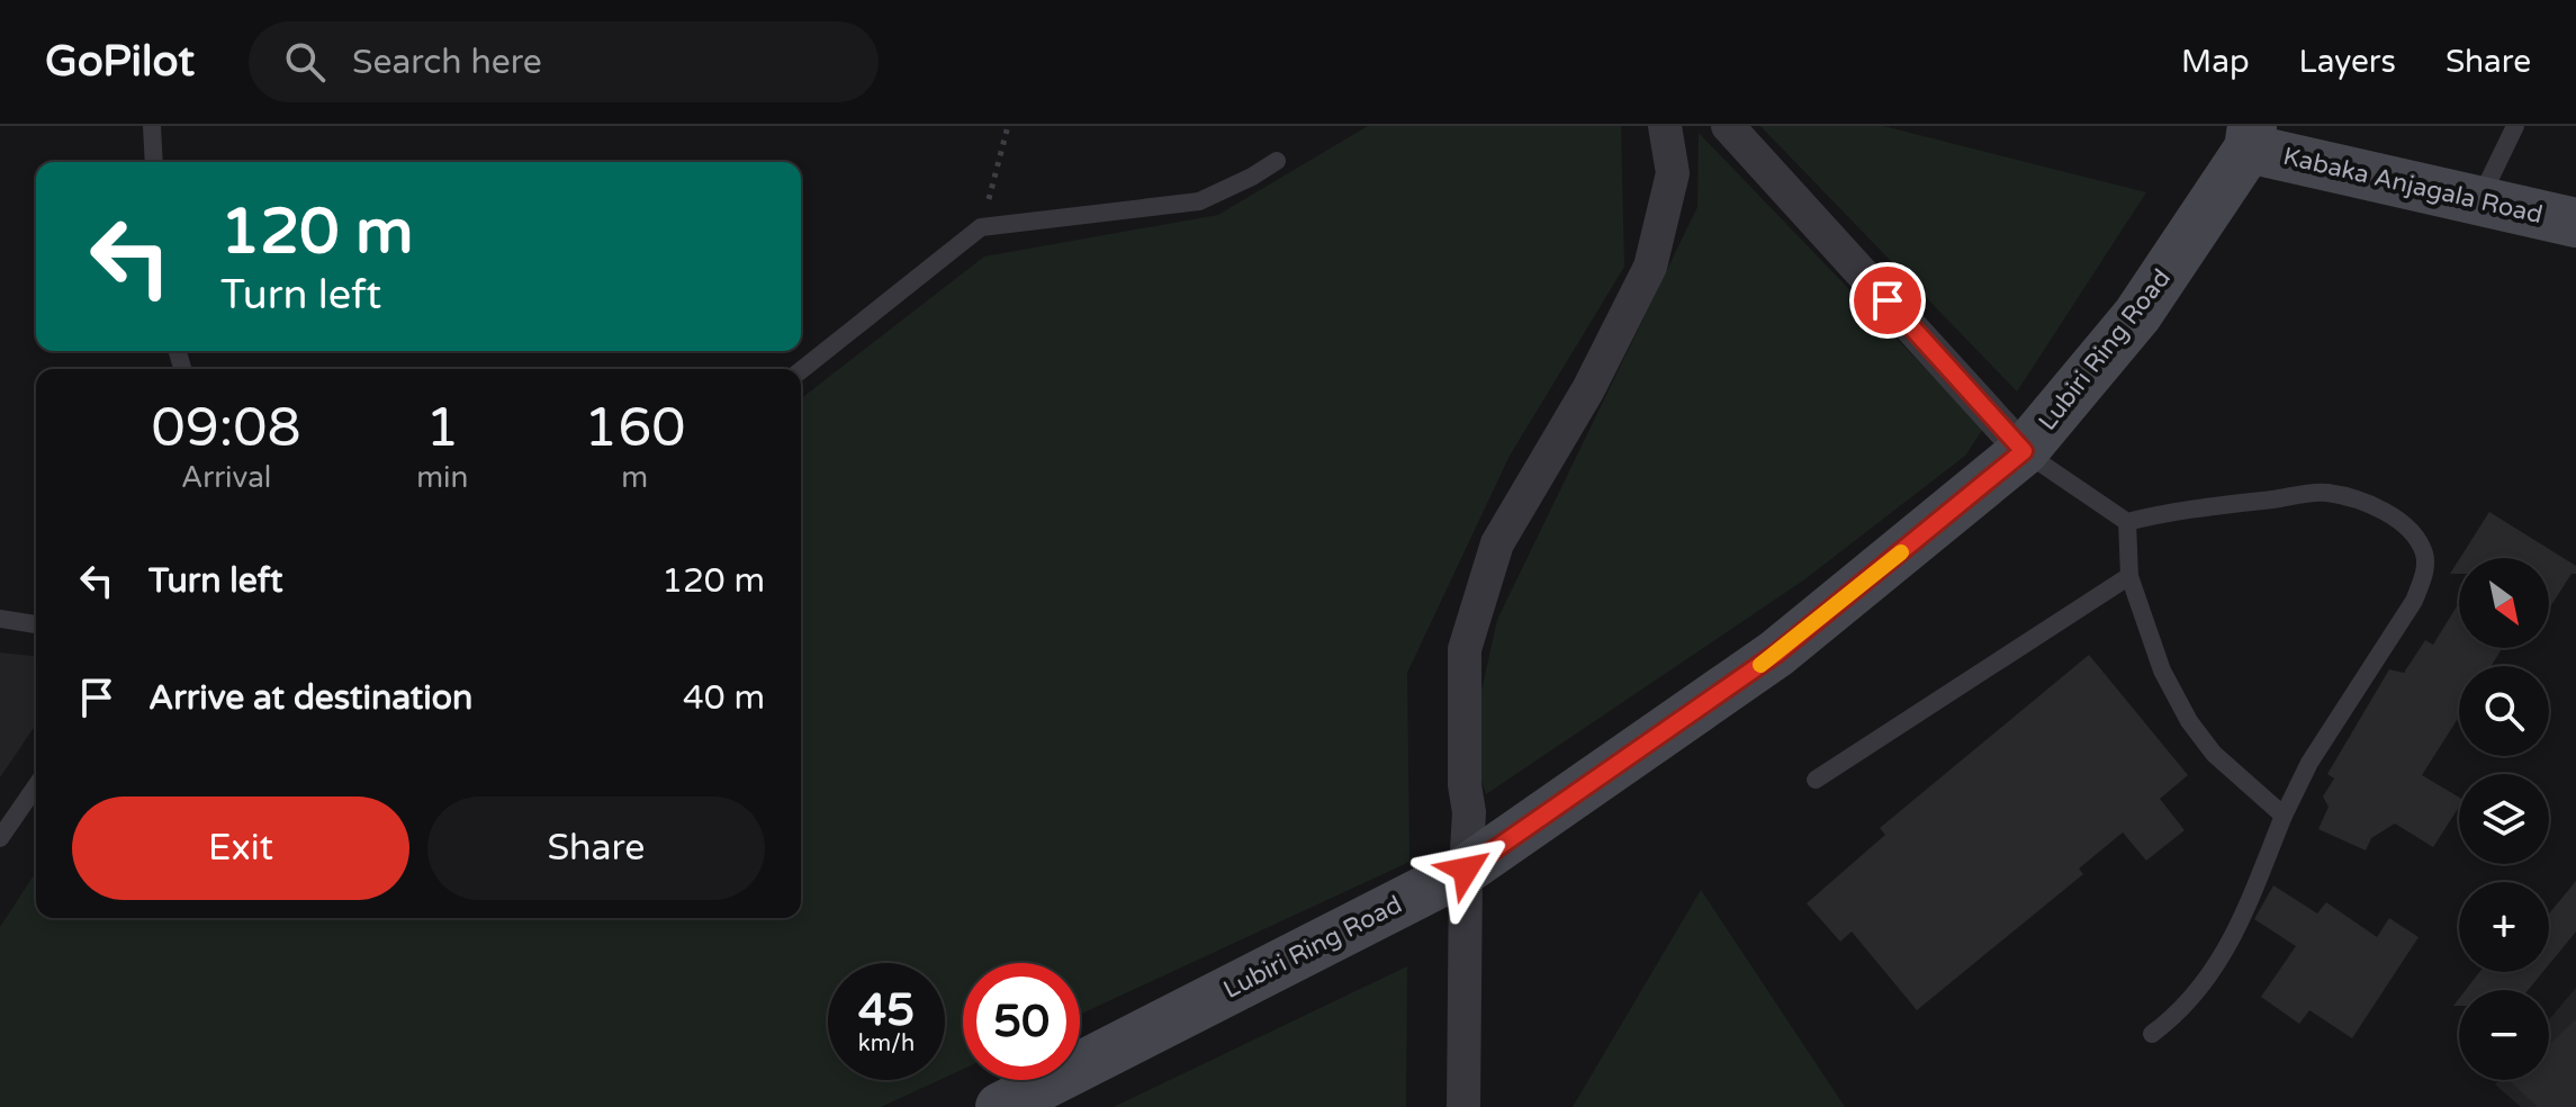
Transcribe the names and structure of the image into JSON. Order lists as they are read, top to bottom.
{
  "streets": {
    "main road": ["Kabaka Anjagala Road", "Lubiri Ring Road"]
  },
  "crossings": [
    ["Kabaka Anjagala Road", "Lubiri Ring Road"]
  ],
  "north": "bottom right",
  "page": {
    "header": "GoPilot",
    "search": "Search here",
    "nav": ["Map", "Layers", "Share"],
    "turn": ["120 m", "Turn left"],
    "eta": [
      "09:08",
      "Arrival",
      "1",
      "min",
      "160",
      "m"
    ],
    "list": [
      {
        "name": "Turn left",
        "value": "120 m"
      },
      {
        "name": "Arrive at destination",
        "value": "40 m"
      }
    ],
    "map_buttons": ["+", "−"],
    "buttons": ["Exit", "Share"],
    "speed": "45 km/h",
    "limit": "50"
  }
}
